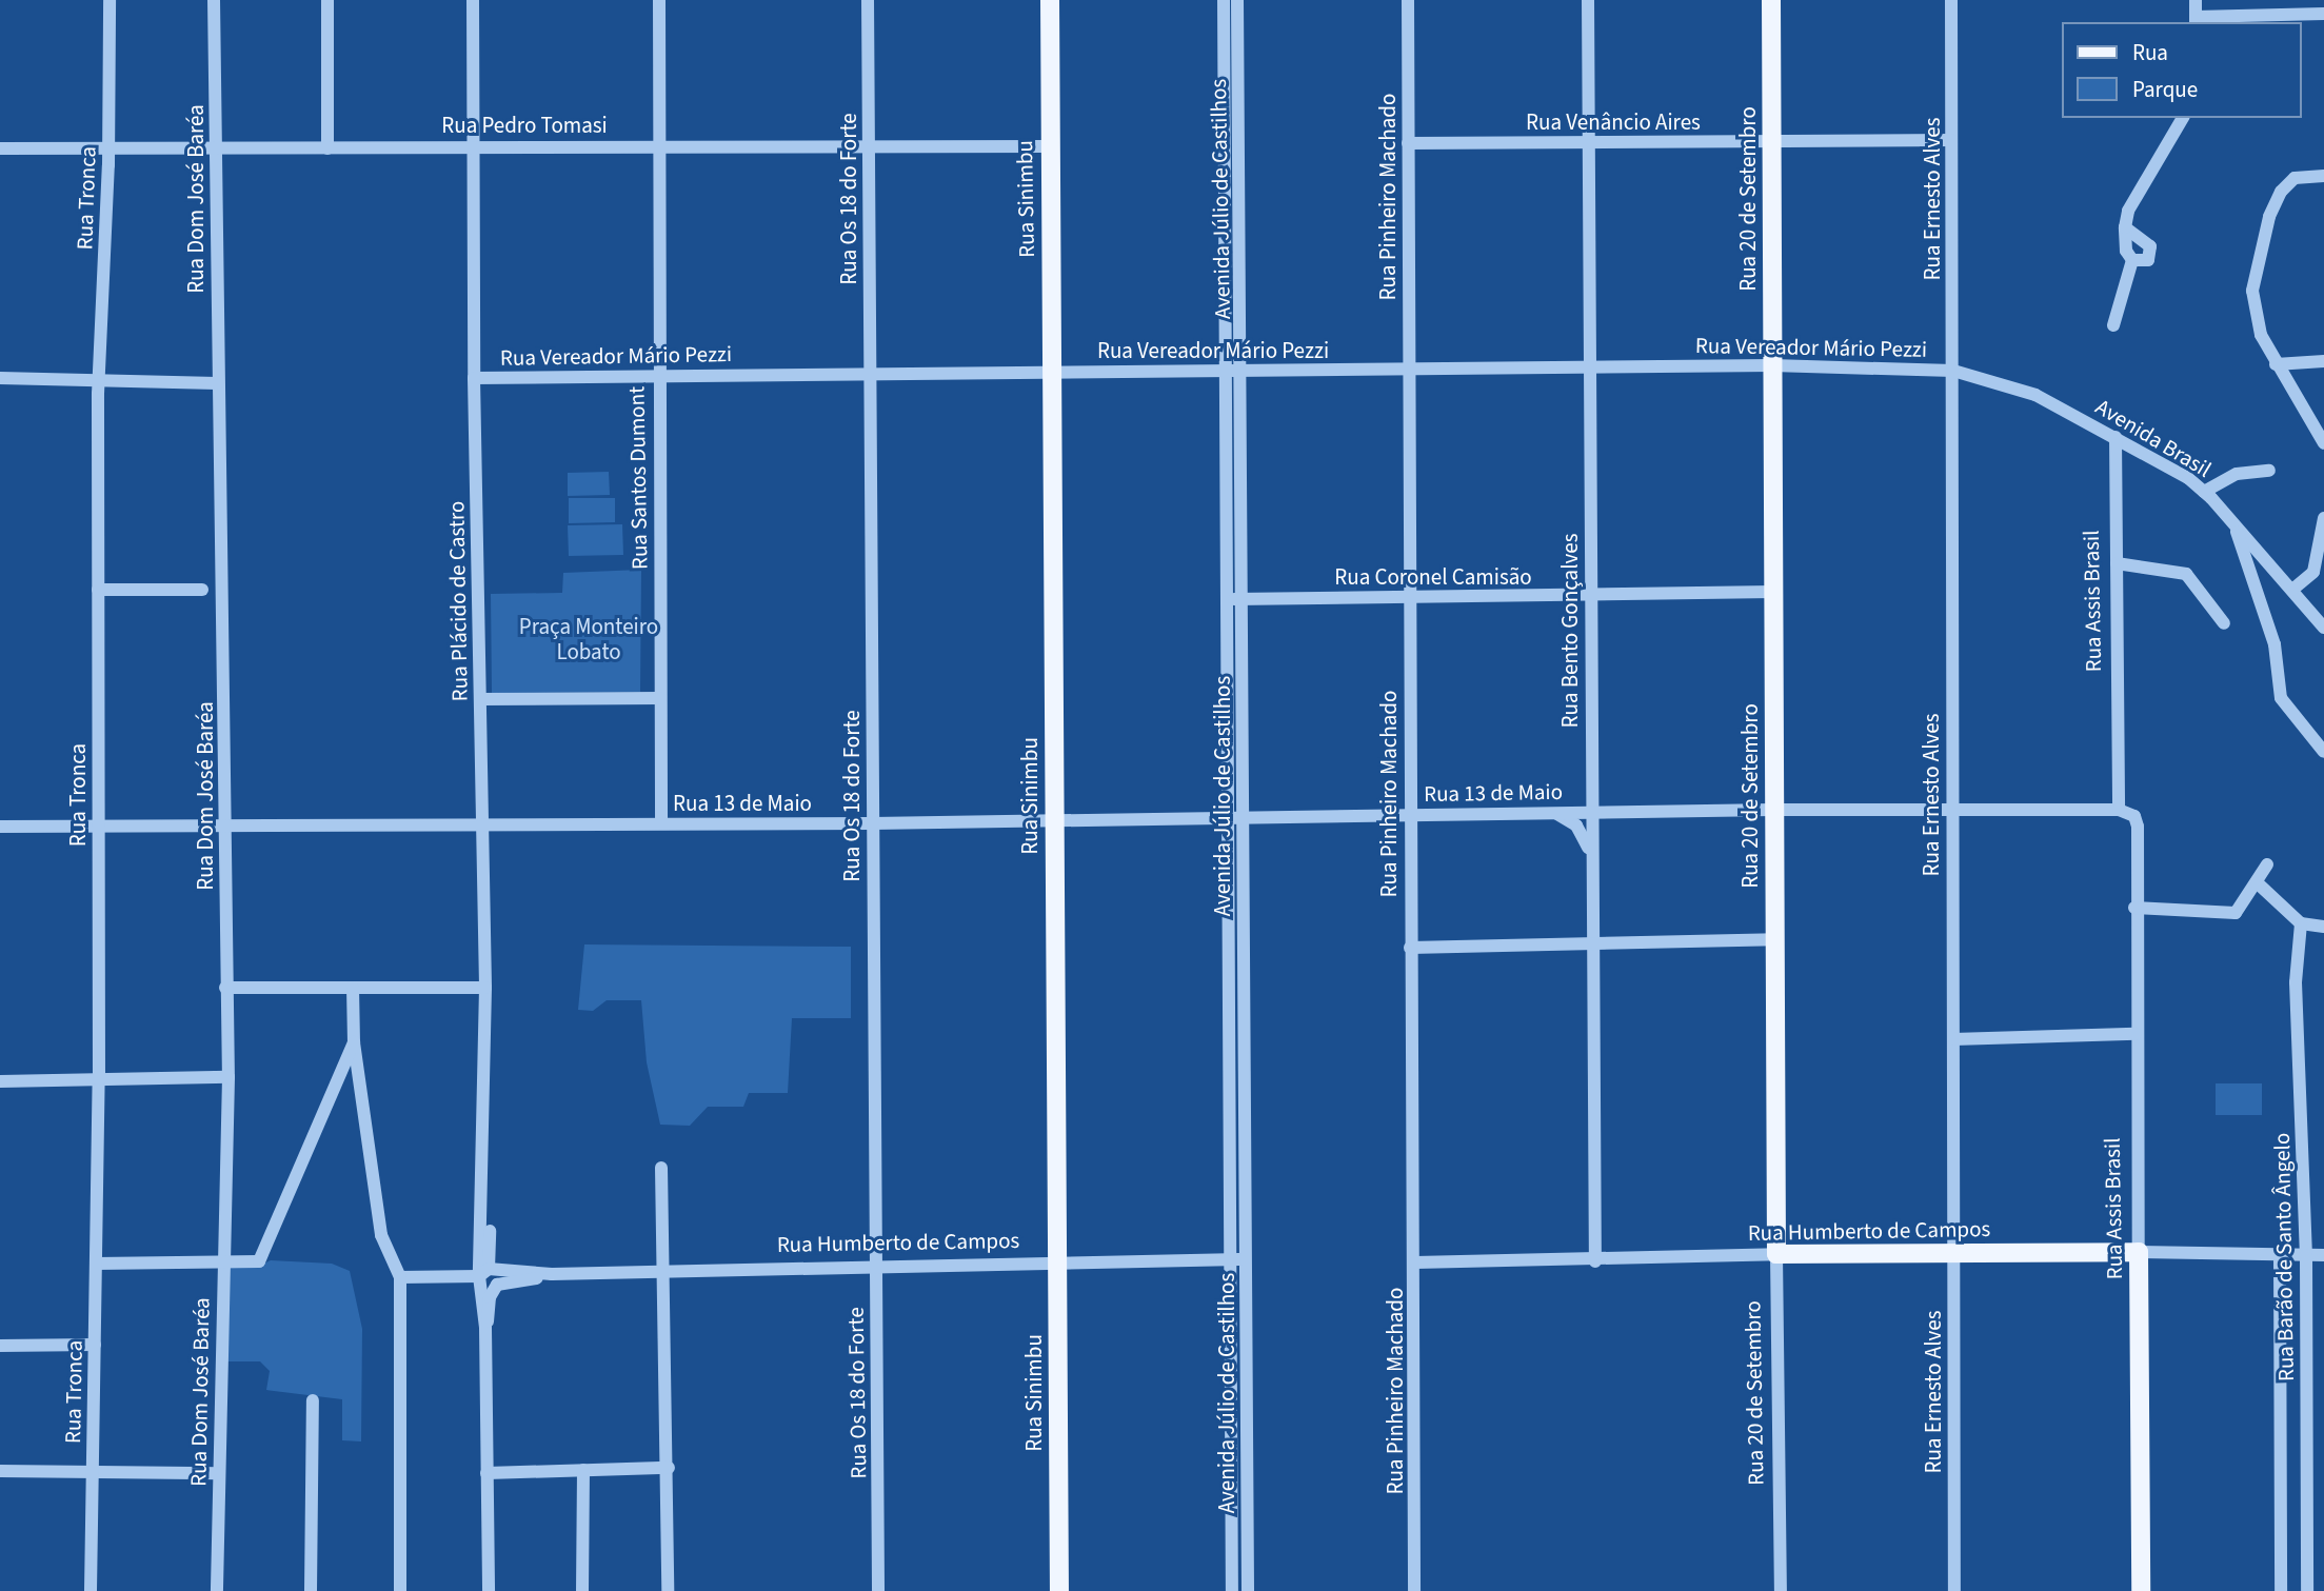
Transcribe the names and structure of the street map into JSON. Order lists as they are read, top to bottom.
{
  "streets": {
    "main road": [
      "Rua Sinimbu",
      "Rua 20 de Setembro",
      "Rua Assis Brasil",
      "Rua Humberto de Campos"
    ],
    "street": [
      "Rua Venâncio Aires",
      "Rua Pedro Tomasi",
      "Rua Pinheiro Machado",
      "Rua Tronca",
      "Rua Dom José Baréa",
      "Rua Os 18 do Forte",
      "Avenida Júlio de Castilhos",
      "Rua Ernesto Alves",
      "Rua Vereador Mário Pezzi",
      "Avenida Brasil",
      "Rua Santos Dumont",
      "Rua Coronel Camisão",
      "Rua Plácido de Castro",
      "Rua Bento Gonçalves",
      "Rua 13 de Maio",
      "Rua Barão de Santo Ângelo"
    ]
  },
  "crossings": [
    ["Rua Venâncio Aires", "Rua Pinheiro Machado"],
    ["Rua Venâncio Aires", "Rua 20 de Setembro"],
    ["Rua Venâncio Aires", "Rua Ernesto Alves"],
    ["Rua Venâncio Aires", "Rua Bento Gonçalves"],
    ["Rua Pedro Tomasi", "Rua Tronca"],
    ["Rua Pedro Tomasi", "Rua Dom José Baréa"],
    ["Rua Pedro Tomasi", "Rua Os 18 do Forte"],
    ["Rua Pedro Tomasi", "Rua Sinimbu"],
    ["Rua Pedro Tomasi", "Rua Santos Dumont"],
    ["Rua Pedro Tomasi", "Rua Plácido de Castro"],
    ["Rua Pinheiro Machado", "Rua Vereador Mário Pezzi"],
    ["Rua Pinheiro Machado", "Rua Coronel Camisão"],
    ["Rua Pinheiro Machado", "Rua 13 de Maio"],
    ["Rua Pinheiro Machado", "Rua Humberto de Campos"],
    ["Rua Tronca", "Rua 13 de Maio"],
    ["Rua Dom José Baréa", "Rua 13 de Maio"],
    ["Rua Os 18 do Forte", "Rua Vereador Mário Pezzi"],
    ["Rua Os 18 do Forte", "Rua 13 de Maio"],
    ["Rua Os 18 do Forte", "Rua Humberto de Campos"],
    ["Rua Sinimbu", "Rua Vereador Mário Pezzi"],
    ["Rua Sinimbu", "Rua 13 de Maio"],
    ["Rua Sinimbu", "Rua Humberto de Campos"],
    ["Avenida Júlio de Castilhos", "Rua Vereador Mário Pezzi"],
    ["Avenida Júlio de Castilhos", "Rua Coronel Camisão"],
    ["Avenida Júlio de Castilhos", "Rua 13 de Maio"],
    ["Avenida Júlio de Castilhos", "Rua Humberto de Campos"],
    ["Rua 20 de Setembro", "Rua Vereador Mário Pezzi"],
    ["Rua 20 de Setembro", "Rua Coronel Camisão"],
    ["Rua 20 de Setembro", "Rua 13 de Maio"],
    ["Rua 20 de Setembro", "Rua Humberto de Campos"],
    ["Rua Ernesto Alves", "Rua Vereador Mário Pezzi"],
    ["Rua Ernesto Alves", "Avenida Brasil"],
    ["Rua Ernesto Alves", "Rua 13 de Maio"],
    ["Rua Ernesto Alves", "Rua Humberto de Campos"],
    ["Rua Vereador Mário Pezzi", "Avenida Brasil"],
    ["Rua Vereador Mário Pezzi", "Rua Santos Dumont"],
    ["Rua Vereador Mário Pezzi", "Rua Plácido de Castro"],
    ["Rua Vereador Mário Pezzi", "Rua Bento Gonçalves"],
    ["Avenida Brasil", "Rua Assis Brasil"],
    ["Rua Santos Dumont", "Rua 13 de Maio"],
    ["Rua Coronel Camisão", "Rua Bento Gonçalves"],
    ["Rua Plácido de Castro", "Rua 13 de Maio"],
    ["Rua Plácido de Castro", "Rua Humberto de Campos"],
    ["Rua Assis Brasil", "Rua 13 de Maio"],
    ["Rua Assis Brasil", "Rua Humberto de Campos"],
    ["Rua Bento Gonçalves", "Rua 13 de Maio"],
    ["Rua Bento Gonçalves", "Rua Humberto de Campos"],
    ["Rua Humberto de Campos", "Rua Barão de Santo Ângelo"]
  ],
  "parks": ["Praça Monteiro Lobato"],
  "legend": ["Rua", "Parque"]
}
